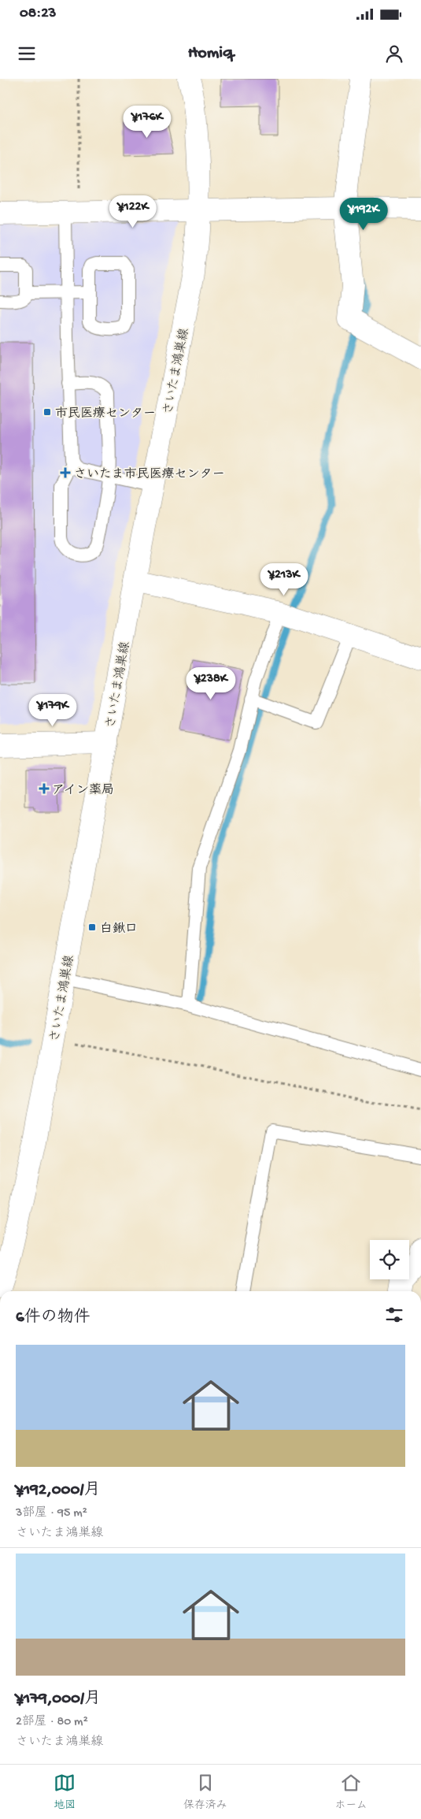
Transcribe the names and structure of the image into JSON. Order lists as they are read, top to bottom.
{
  "streets": {
    "street": ["さいたま鴻巣線"]
  },
  "places": {
    "transit": ["市民医療センター", "白鍬口"],
    "health": ["さいたま市民医療センター", "アイン薬局"]
  },
  "page": {
    "status": "08:23",
    "header": "Homiq",
    "price": [
      "¥176K",
      "¥122K",
      "¥192K",
      "¥213K",
      "¥238K",
      "¥179K"
    ],
    "heading": "6件の物件",
    "list": [
      {
        "name": "¥192,000/月",
        "note": "3部屋 · 95 m² · さいたま鴻巣線"
      },
      {
        "name": "¥179,000/月",
        "note": "2部屋 · 80 m² · さいたま鴻巣線"
      }
    ],
    "tabs": ["地図", "保存済み", "ホーム"]
  }
}
